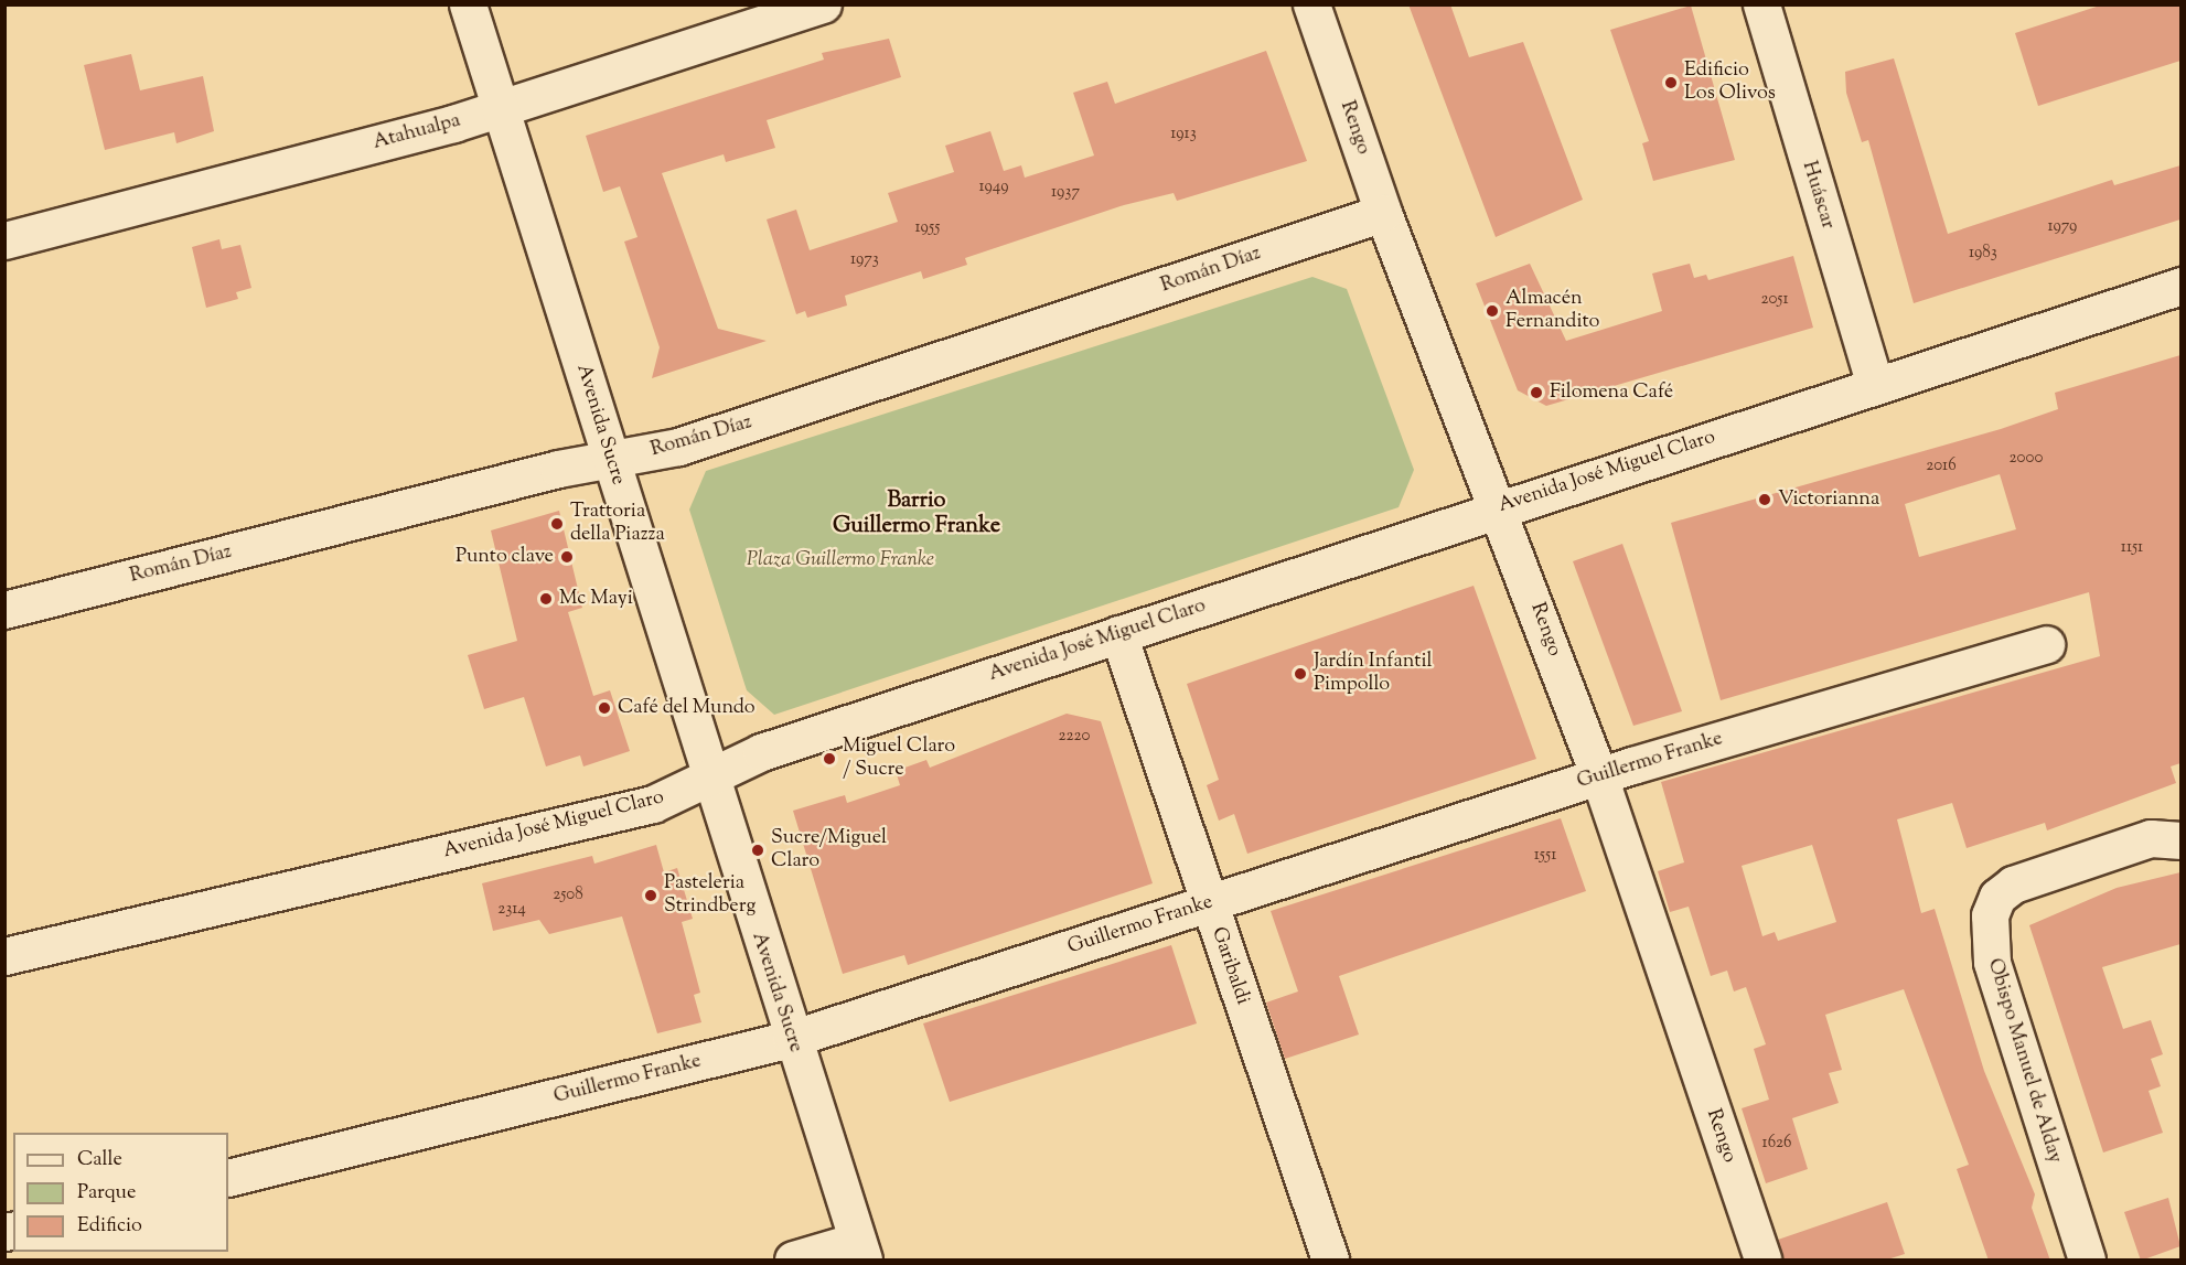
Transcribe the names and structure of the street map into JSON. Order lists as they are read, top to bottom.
{
  "streets": {
    "street": [
      "Rengo",
      "Atahualpa",
      "Huáscar",
      "Román Díaz",
      "Avenida Sucre",
      "Avenida José Miguel Claro",
      "Guillermo Franke",
      "Garibaldi",
      "Obispo Manuel de Alday"
    ]
  },
  "crossings": [
    ["Rengo", "Román Díaz"],
    ["Rengo", "Avenida José Miguel Claro"],
    ["Rengo", "Guillermo Franke"],
    ["Atahualpa", "Avenida Sucre"],
    ["Huáscar", "Avenida José Miguel Claro"],
    ["Román Díaz", "Avenida Sucre"],
    ["Avenida Sucre", "Avenida José Miguel Claro"],
    ["Avenida Sucre", "Guillermo Franke"],
    ["Avenida José Miguel Claro", "Garibaldi"],
    ["Guillermo Franke", "Garibaldi"]
  ],
  "districts": ["Barrio Guillermo Franke"],
  "parks": ["Plaza Guillermo Franke"],
  "places": [
    "Edificio Los Olivos",
    "Almacén Fernandito",
    "Filomena Café",
    "Victorianna",
    "Trattoria della Piazza",
    "Punto clave",
    "Mc Mayi",
    "Jardín Infantil Pimpollo",
    "Café del Mundo",
    "Miguel Claro / Sucre",
    "Sucre/Miguel Claro",
    "Pasteleria Strindberg"
  ],
  "house_numbers": [
    "1913",
    "1949",
    "1937",
    "1979",
    "1955",
    "1983",
    "1973",
    "2051",
    "2000",
    "2016",
    "1151",
    "2220",
    "1551",
    "2508",
    "2314",
    "1626"
  ],
  "legend": ["Calle", "Parque", "Edificio"]
}
